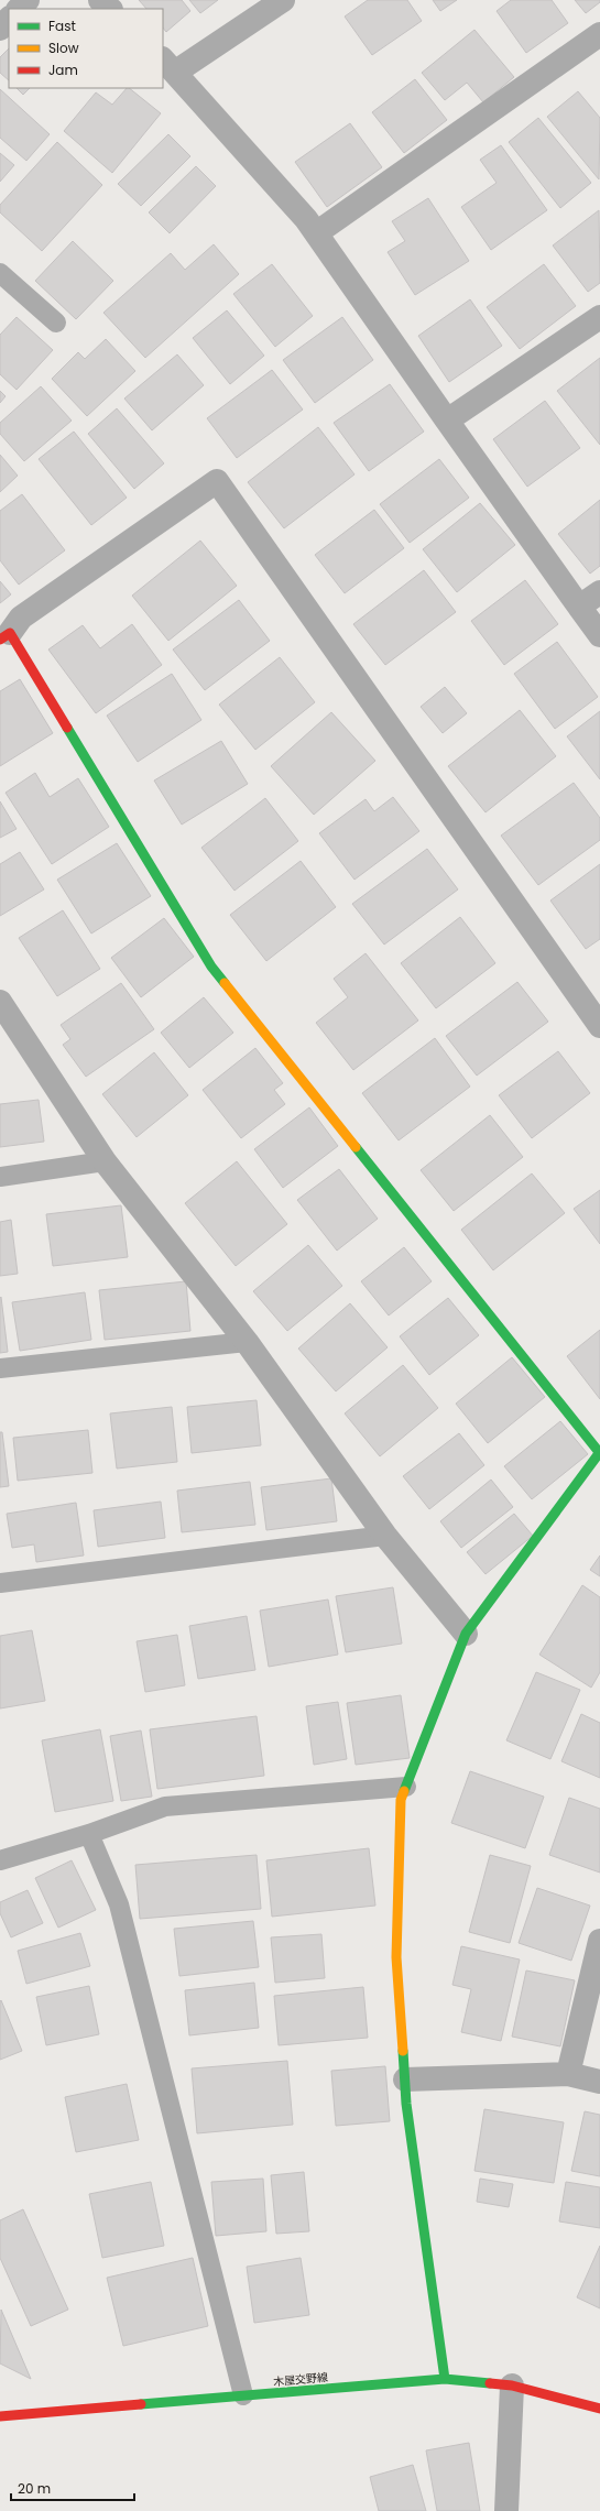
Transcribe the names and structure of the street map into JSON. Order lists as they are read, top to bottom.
{
  "streets": {
    "street": ["木屋交野線"]
  },
  "legend": ["Fast", "Slow", "Jam"],
  "scale_bar": "20 m"
}
